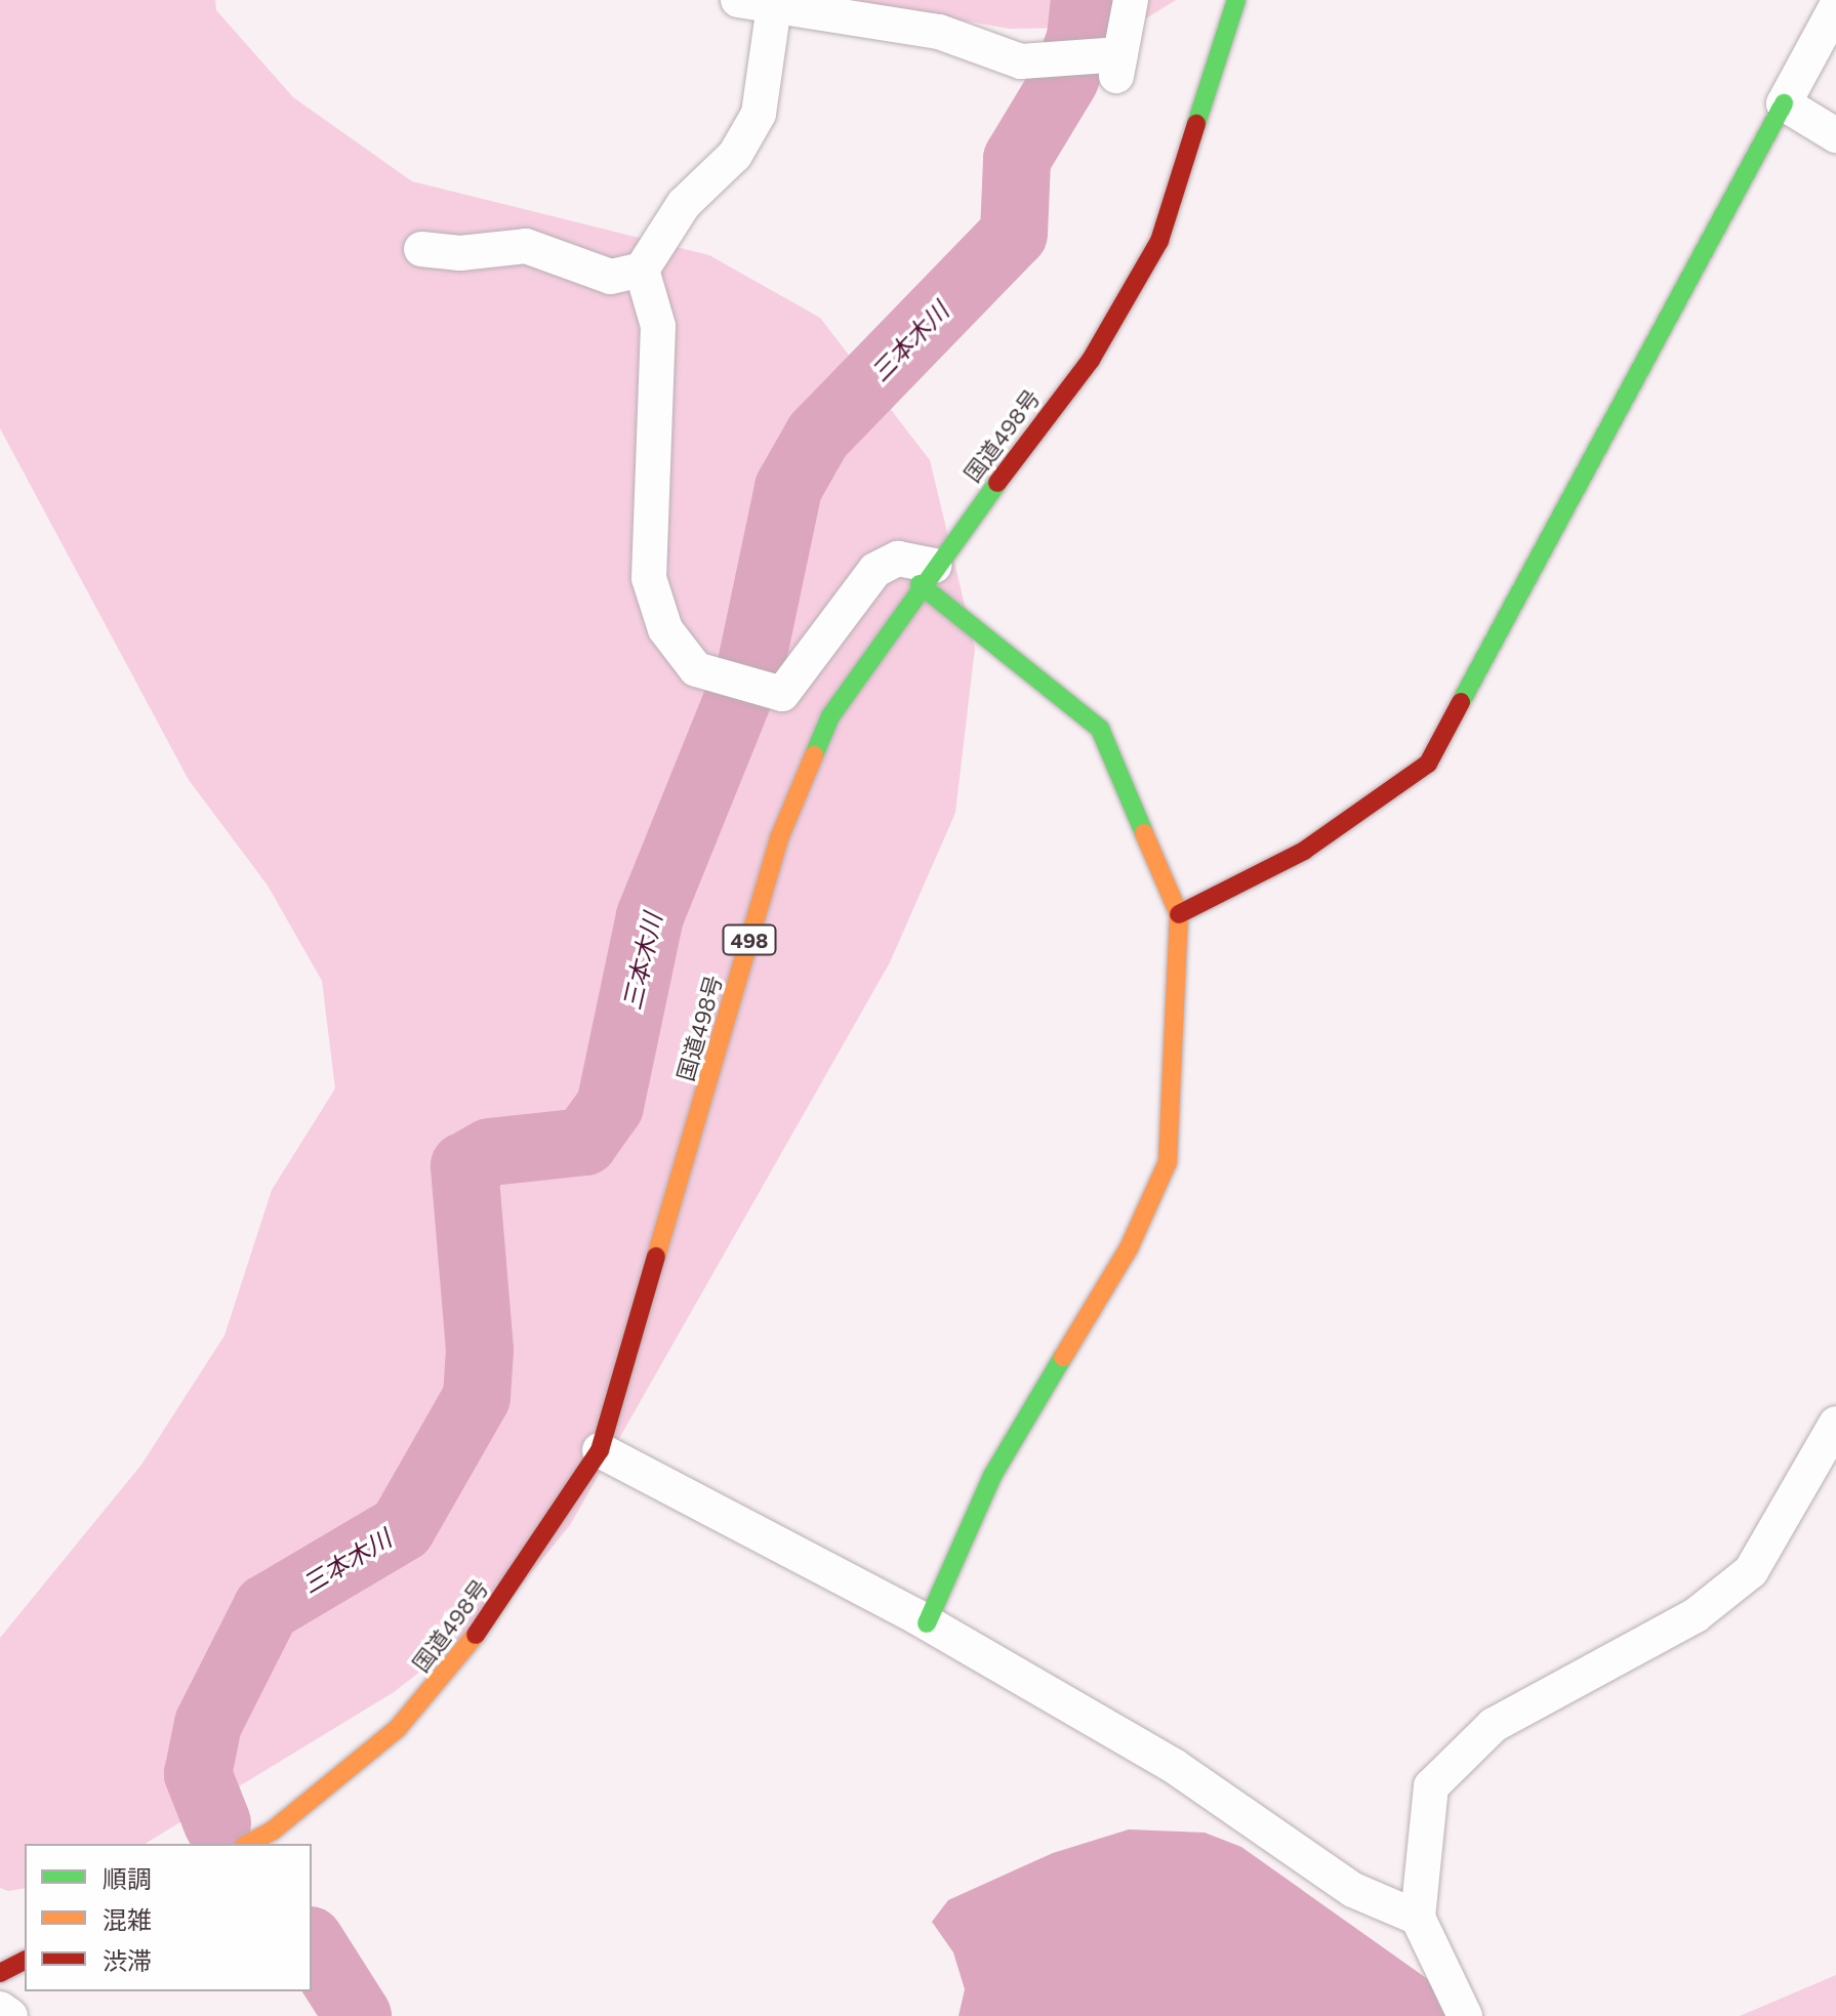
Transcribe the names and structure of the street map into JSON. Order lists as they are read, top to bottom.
{
  "streets": {
    "main road": ["国道498号", "498"]
  },
  "water": ["三本木川"],
  "legend": ["順調", "混雑", "渋滞"]
}
